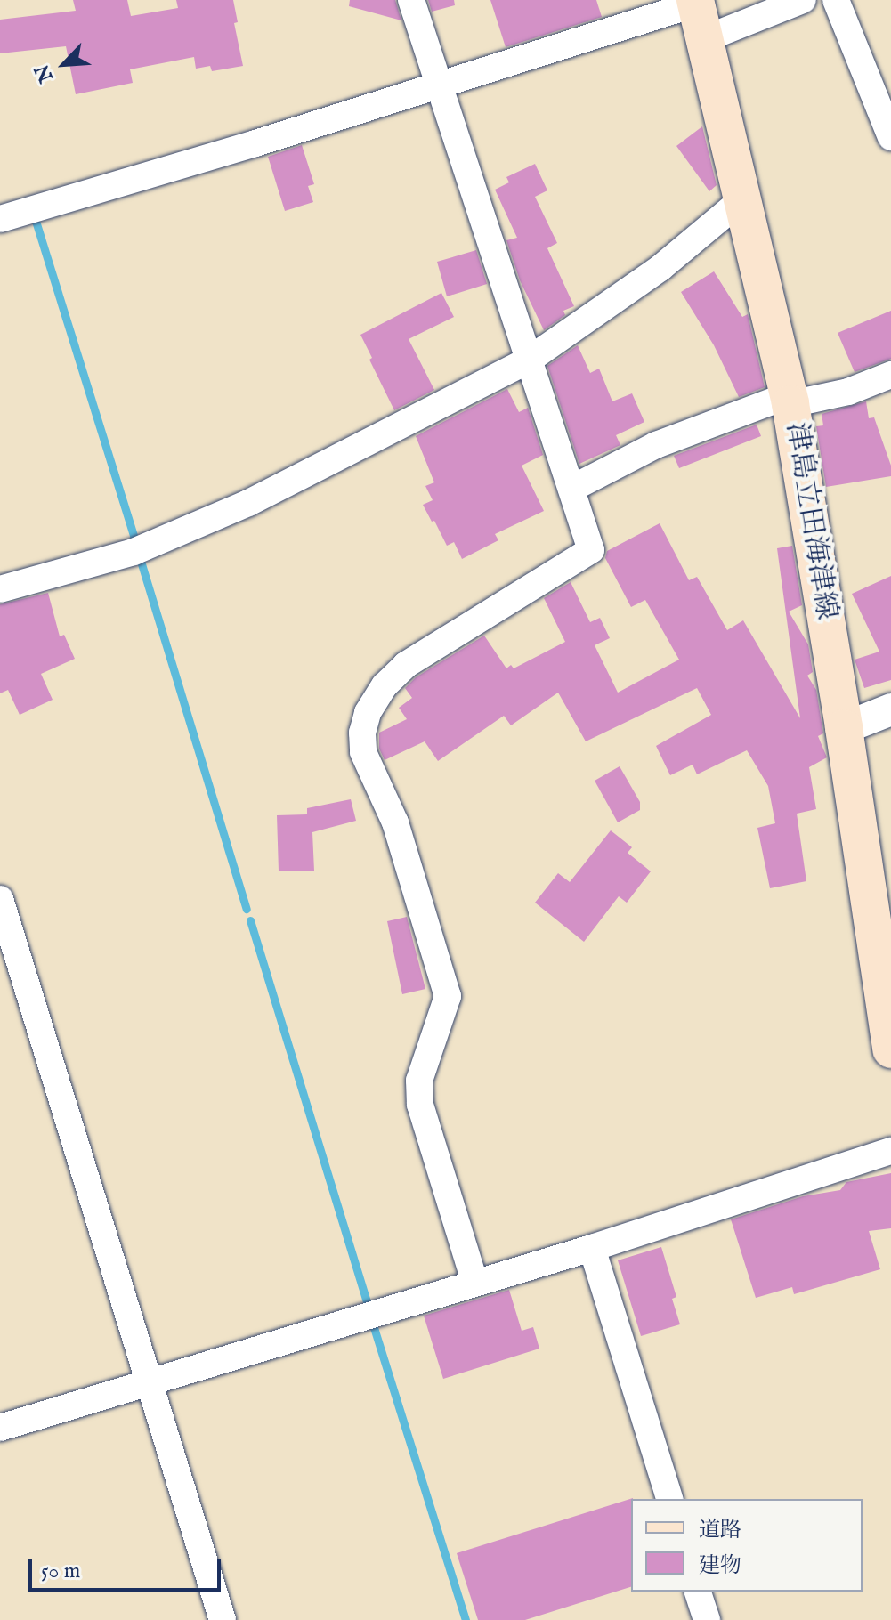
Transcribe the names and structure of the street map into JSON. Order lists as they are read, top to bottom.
{
  "streets": {
    "main road": ["津島立田海津線"]
  },
  "legend": ["道路", "建物"],
  "scale_bar": "50 m",
  "north": "bottom left"
}
